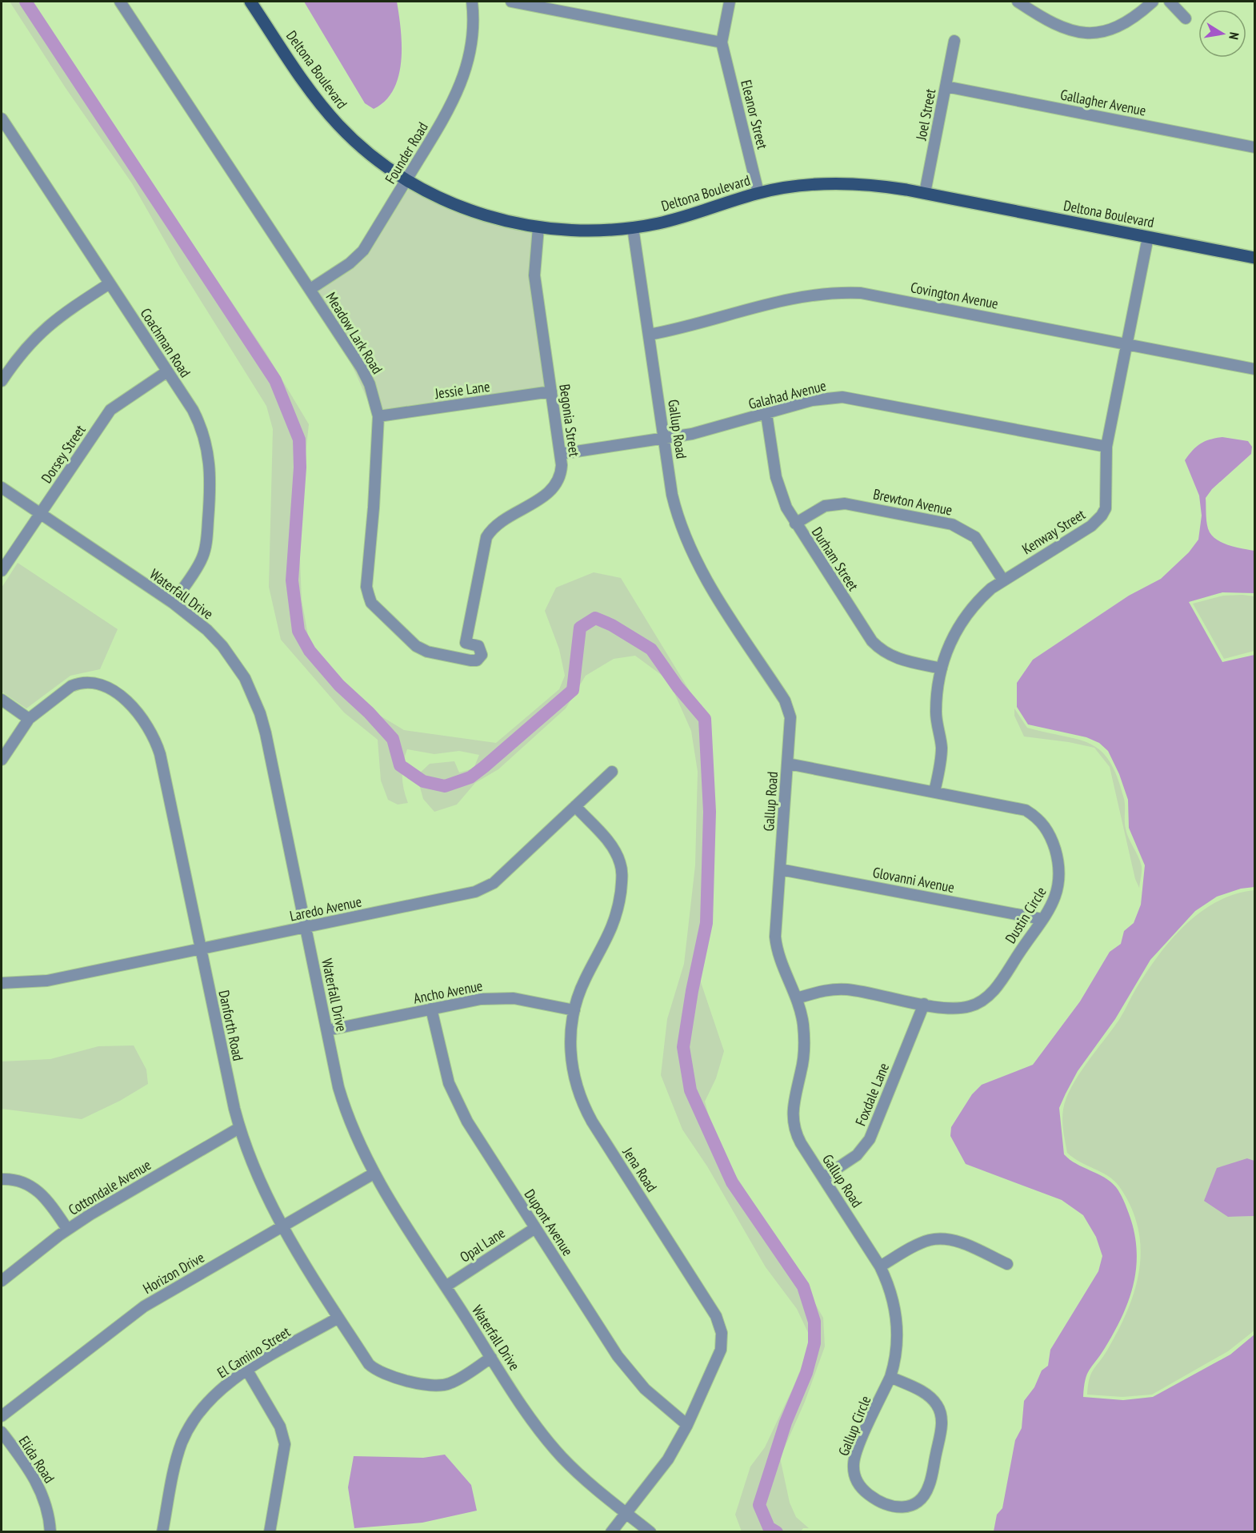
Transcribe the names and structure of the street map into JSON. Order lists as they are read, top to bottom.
{
  "streets": {
    "main road": ["Deltona Boulevard"],
    "street": [
      "Gallagher Avenue",
      "Eleanor Street",
      "Joel Street",
      "Founder Road",
      "Covington Avenue",
      "Meadow Lark Road",
      "Coachman Road",
      "Jessie Lane",
      "Galahad Avenue",
      "Begonia Street",
      "Gallup Road",
      "Dorsey Street",
      "Brewton Avenue",
      "Kenway Street",
      "Durham Street",
      "Waterfall Drive",
      "Glovanni Avenue",
      "Laredo Avenue",
      "Dustin Circle",
      "Ancho Avenue",
      "Danforth Road",
      "Foxdale Lane",
      "Jena Road",
      "Cottondale Avenue",
      "Dupont Avenue",
      "Opal Lane",
      "Horizon Drive",
      "El Camino Street",
      "Gallup Circle",
      "Elida Road"
    ]
  },
  "crossings": [
    ["Deltona Boulevard", "Eleanor Street"],
    ["Deltona Boulevard", "Joel Street"],
    ["Deltona Boulevard", "Founder Road"],
    ["Deltona Boulevard", "Begonia Street"],
    ["Deltona Boulevard", "Gallup Road"],
    ["Deltona Boulevard", "Kenway Street"],
    ["Gallagher Avenue", "Joel Street"],
    ["Founder Road", "Meadow Lark Road"],
    ["Covington Avenue", "Gallup Road"],
    ["Covington Avenue", "Kenway Street"],
    ["Meadow Lark Road", "Jessie Lane"],
    ["Meadow Lark Road", "Begonia Street"],
    ["Coachman Road", "Dorsey Street"],
    ["Coachman Road", "Waterfall Drive"],
    ["Jessie Lane", "Begonia Street"],
    ["Galahad Avenue", "Begonia Street"],
    ["Galahad Avenue", "Gallup Road"],
    ["Galahad Avenue", "Kenway Street"],
    ["Galahad Avenue", "Durham Street"],
    ["Gallup Road", "Glovanni Avenue"],
    ["Gallup Road", "Dustin Circle"],
    ["Gallup Road", "Foxdale Lane"],
    ["Gallup Road", "Gallup Circle"],
    ["Dorsey Street", "Waterfall Drive"],
    ["Brewton Avenue", "Kenway Street"],
    ["Brewton Avenue", "Durham Street"],
    ["Kenway Street", "Durham Street"],
    ["Kenway Street", "Dustin Circle"],
    ["Waterfall Drive", "Laredo Avenue"],
    ["Waterfall Drive", "Ancho Avenue"],
    ["Waterfall Drive", "Danforth Road"],
    ["Waterfall Drive", "Jena Road"],
    ["Waterfall Drive", "Opal Lane"],
    ["Waterfall Drive", "Horizon Drive"],
    ["Glovanni Avenue", "Dustin Circle"],
    ["Laredo Avenue", "Danforth Road"],
    ["Laredo Avenue", "Jena Road"],
    ["Dustin Circle", "Foxdale Lane"],
    ["Ancho Avenue", "Jena Road"],
    ["Ancho Avenue", "Dupont Avenue"],
    ["Danforth Road", "Cottondale Avenue"],
    ["Danforth Road", "Horizon Drive"],
    ["Danforth Road", "El Camino Street"],
    ["Jena Road", "Dupont Avenue"],
    ["Dupont Avenue", "Opal Lane"]
  ],
  "north": "right"
}
